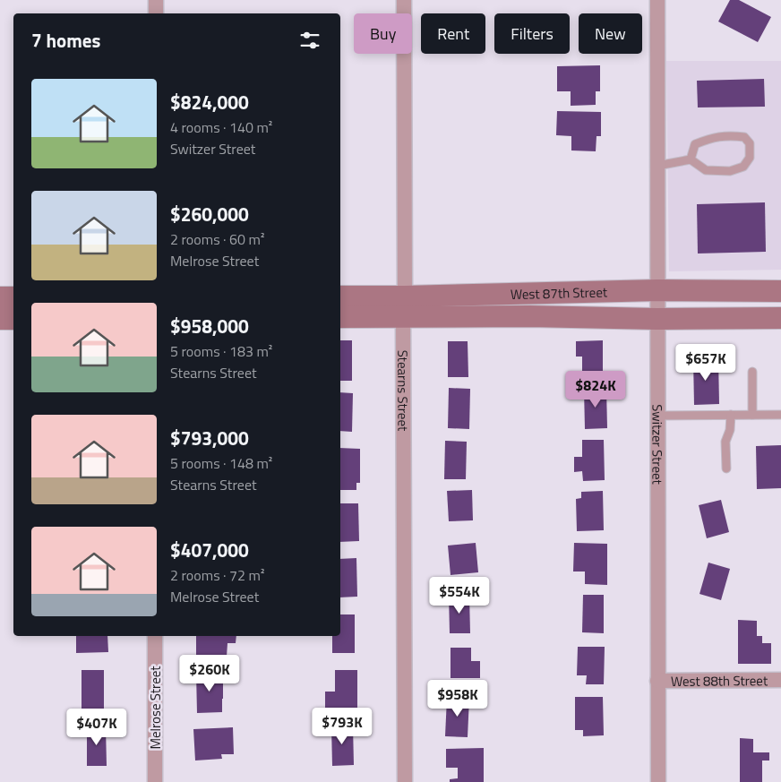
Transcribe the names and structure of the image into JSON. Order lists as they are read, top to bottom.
{
  "streets": {
    "main road": ["West 87th Street"],
    "street": [
      "Stearns Street",
      "Switzer Street",
      "West 88th Street",
      "Melrose Street"
    ]
  },
  "crossings": [
    ["West 87th Street", "Stearns Street"],
    ["West 87th Street", "Switzer Street"],
    ["Switzer Street", "West 88th Street"]
  ],
  "page": {
    "chip": [
      "Buy",
      "Rent",
      "Filters",
      "New"
    ],
    "heading": "7 homes",
    "list": [
      {
        "name": "$824,000",
        "note": "4 rooms · 140 m² · Switzer Street"
      },
      {
        "name": "$260,000",
        "note": "2 rooms · 60 m² · Melrose Street"
      },
      {
        "name": "$958,000",
        "note": "5 rooms · 183 m² · Stearns Street"
      },
      {
        "name": "$793,000",
        "note": "5 rooms · 148 m² · Stearns Street"
      },
      {
        "name": "$407,000",
        "note": "2 rooms · 72 m² · Melrose Street"
      }
    ],
    "price": [
      "$657K",
      "$824K",
      "$554K",
      "$260K",
      "$958K",
      "$793K",
      "$407K"
    ]
  }
}
